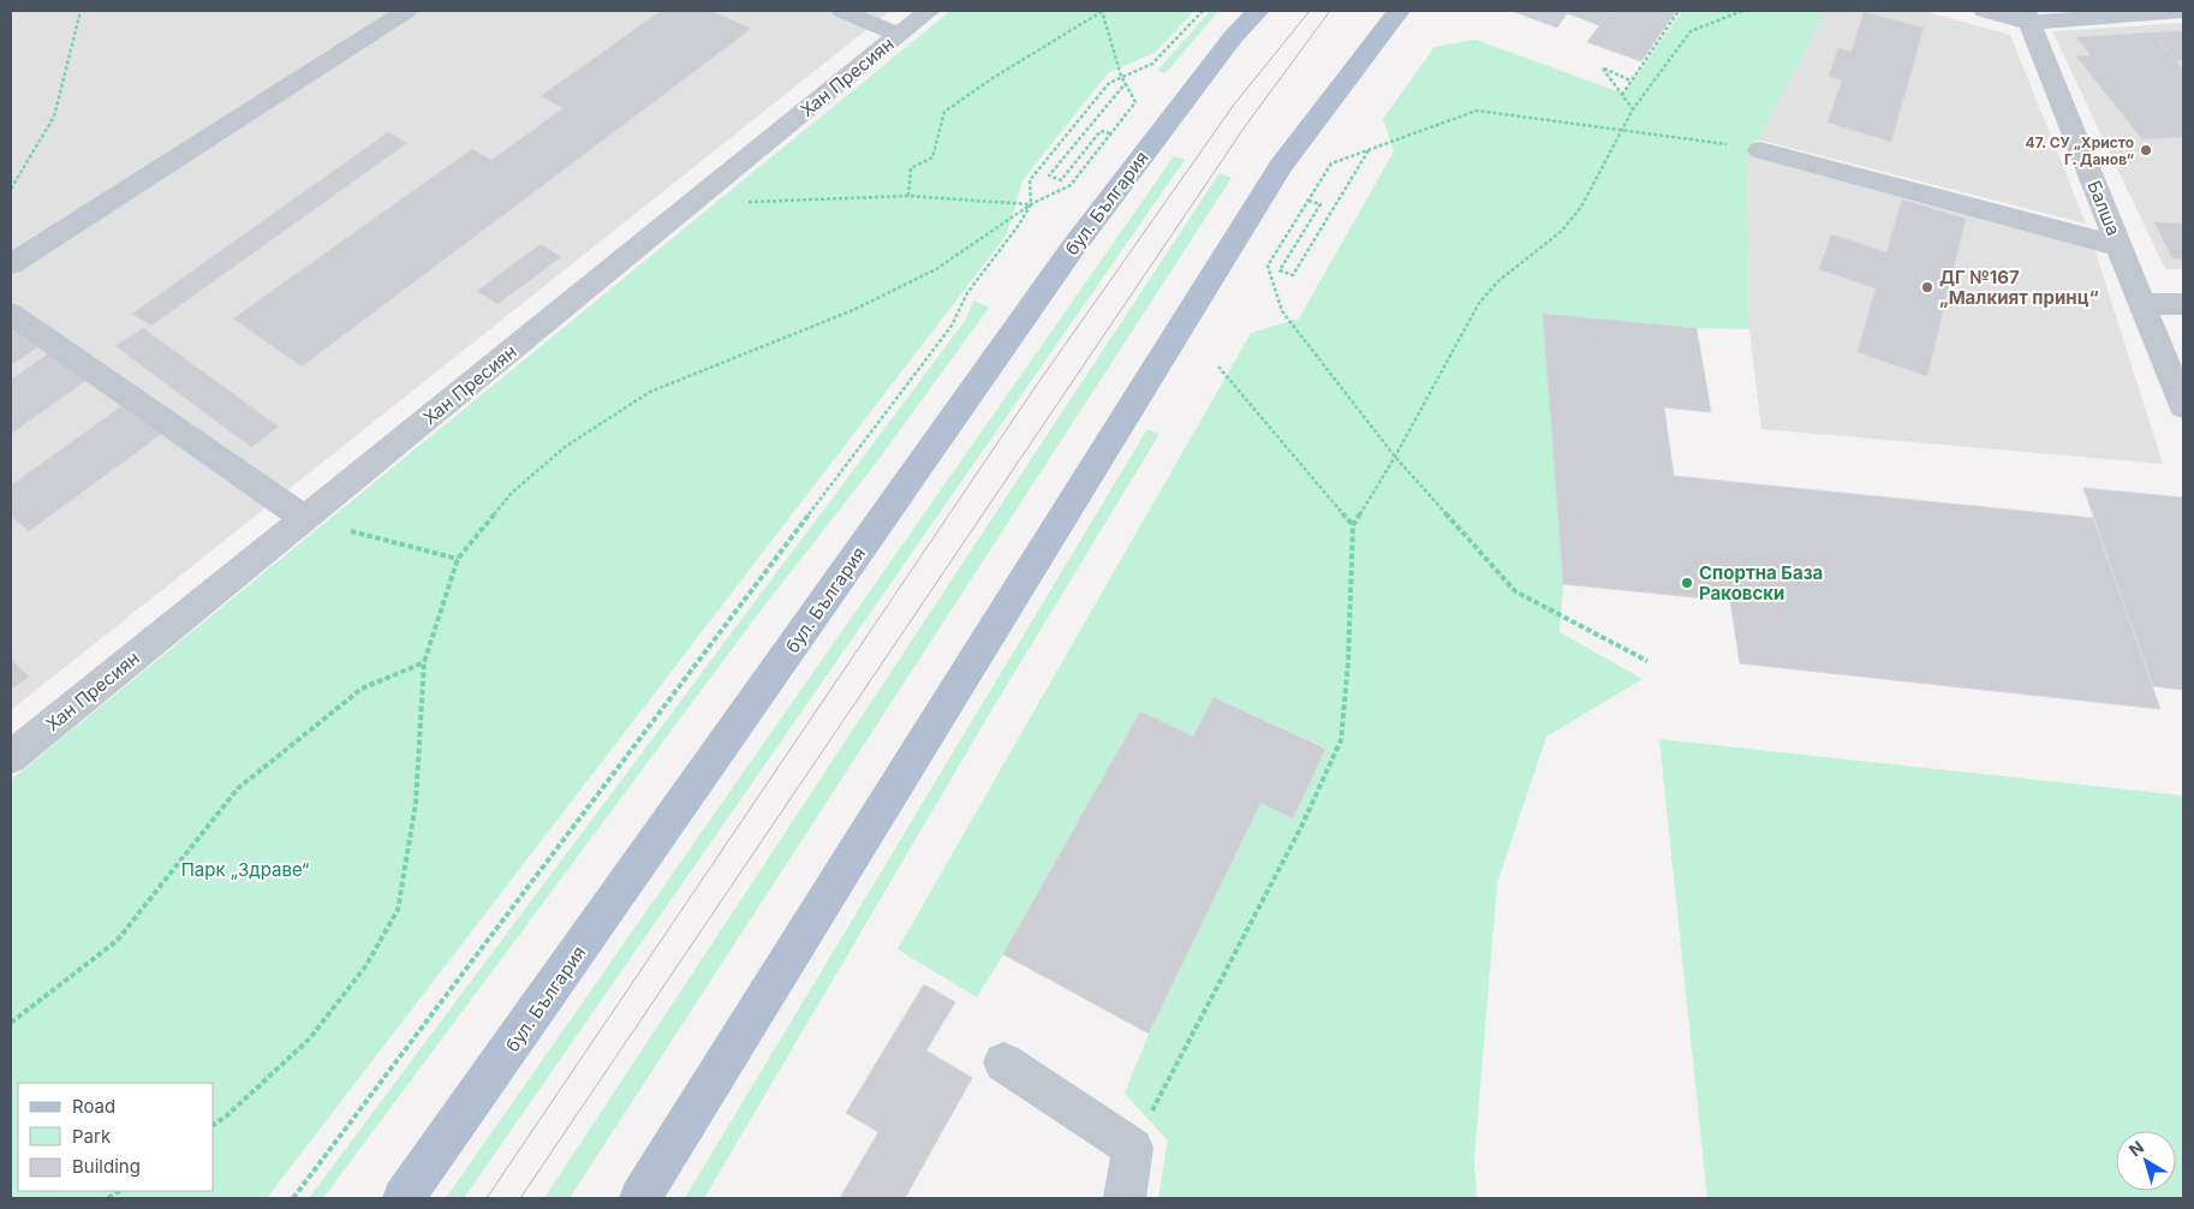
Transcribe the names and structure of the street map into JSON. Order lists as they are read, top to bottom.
{
  "streets": {
    "main road": ["бул. България"],
    "street": ["Хан Пресиян", "Балша"]
  },
  "parks": ["Парк „Здраве“"],
  "places": ["47. СУ „Христо Г. Данов“", "ДГ №167 „Малкият принц“", "Спортна База Раковски"],
  "legend": ["Road", "Park", "Building"],
  "north": "top left"
}
